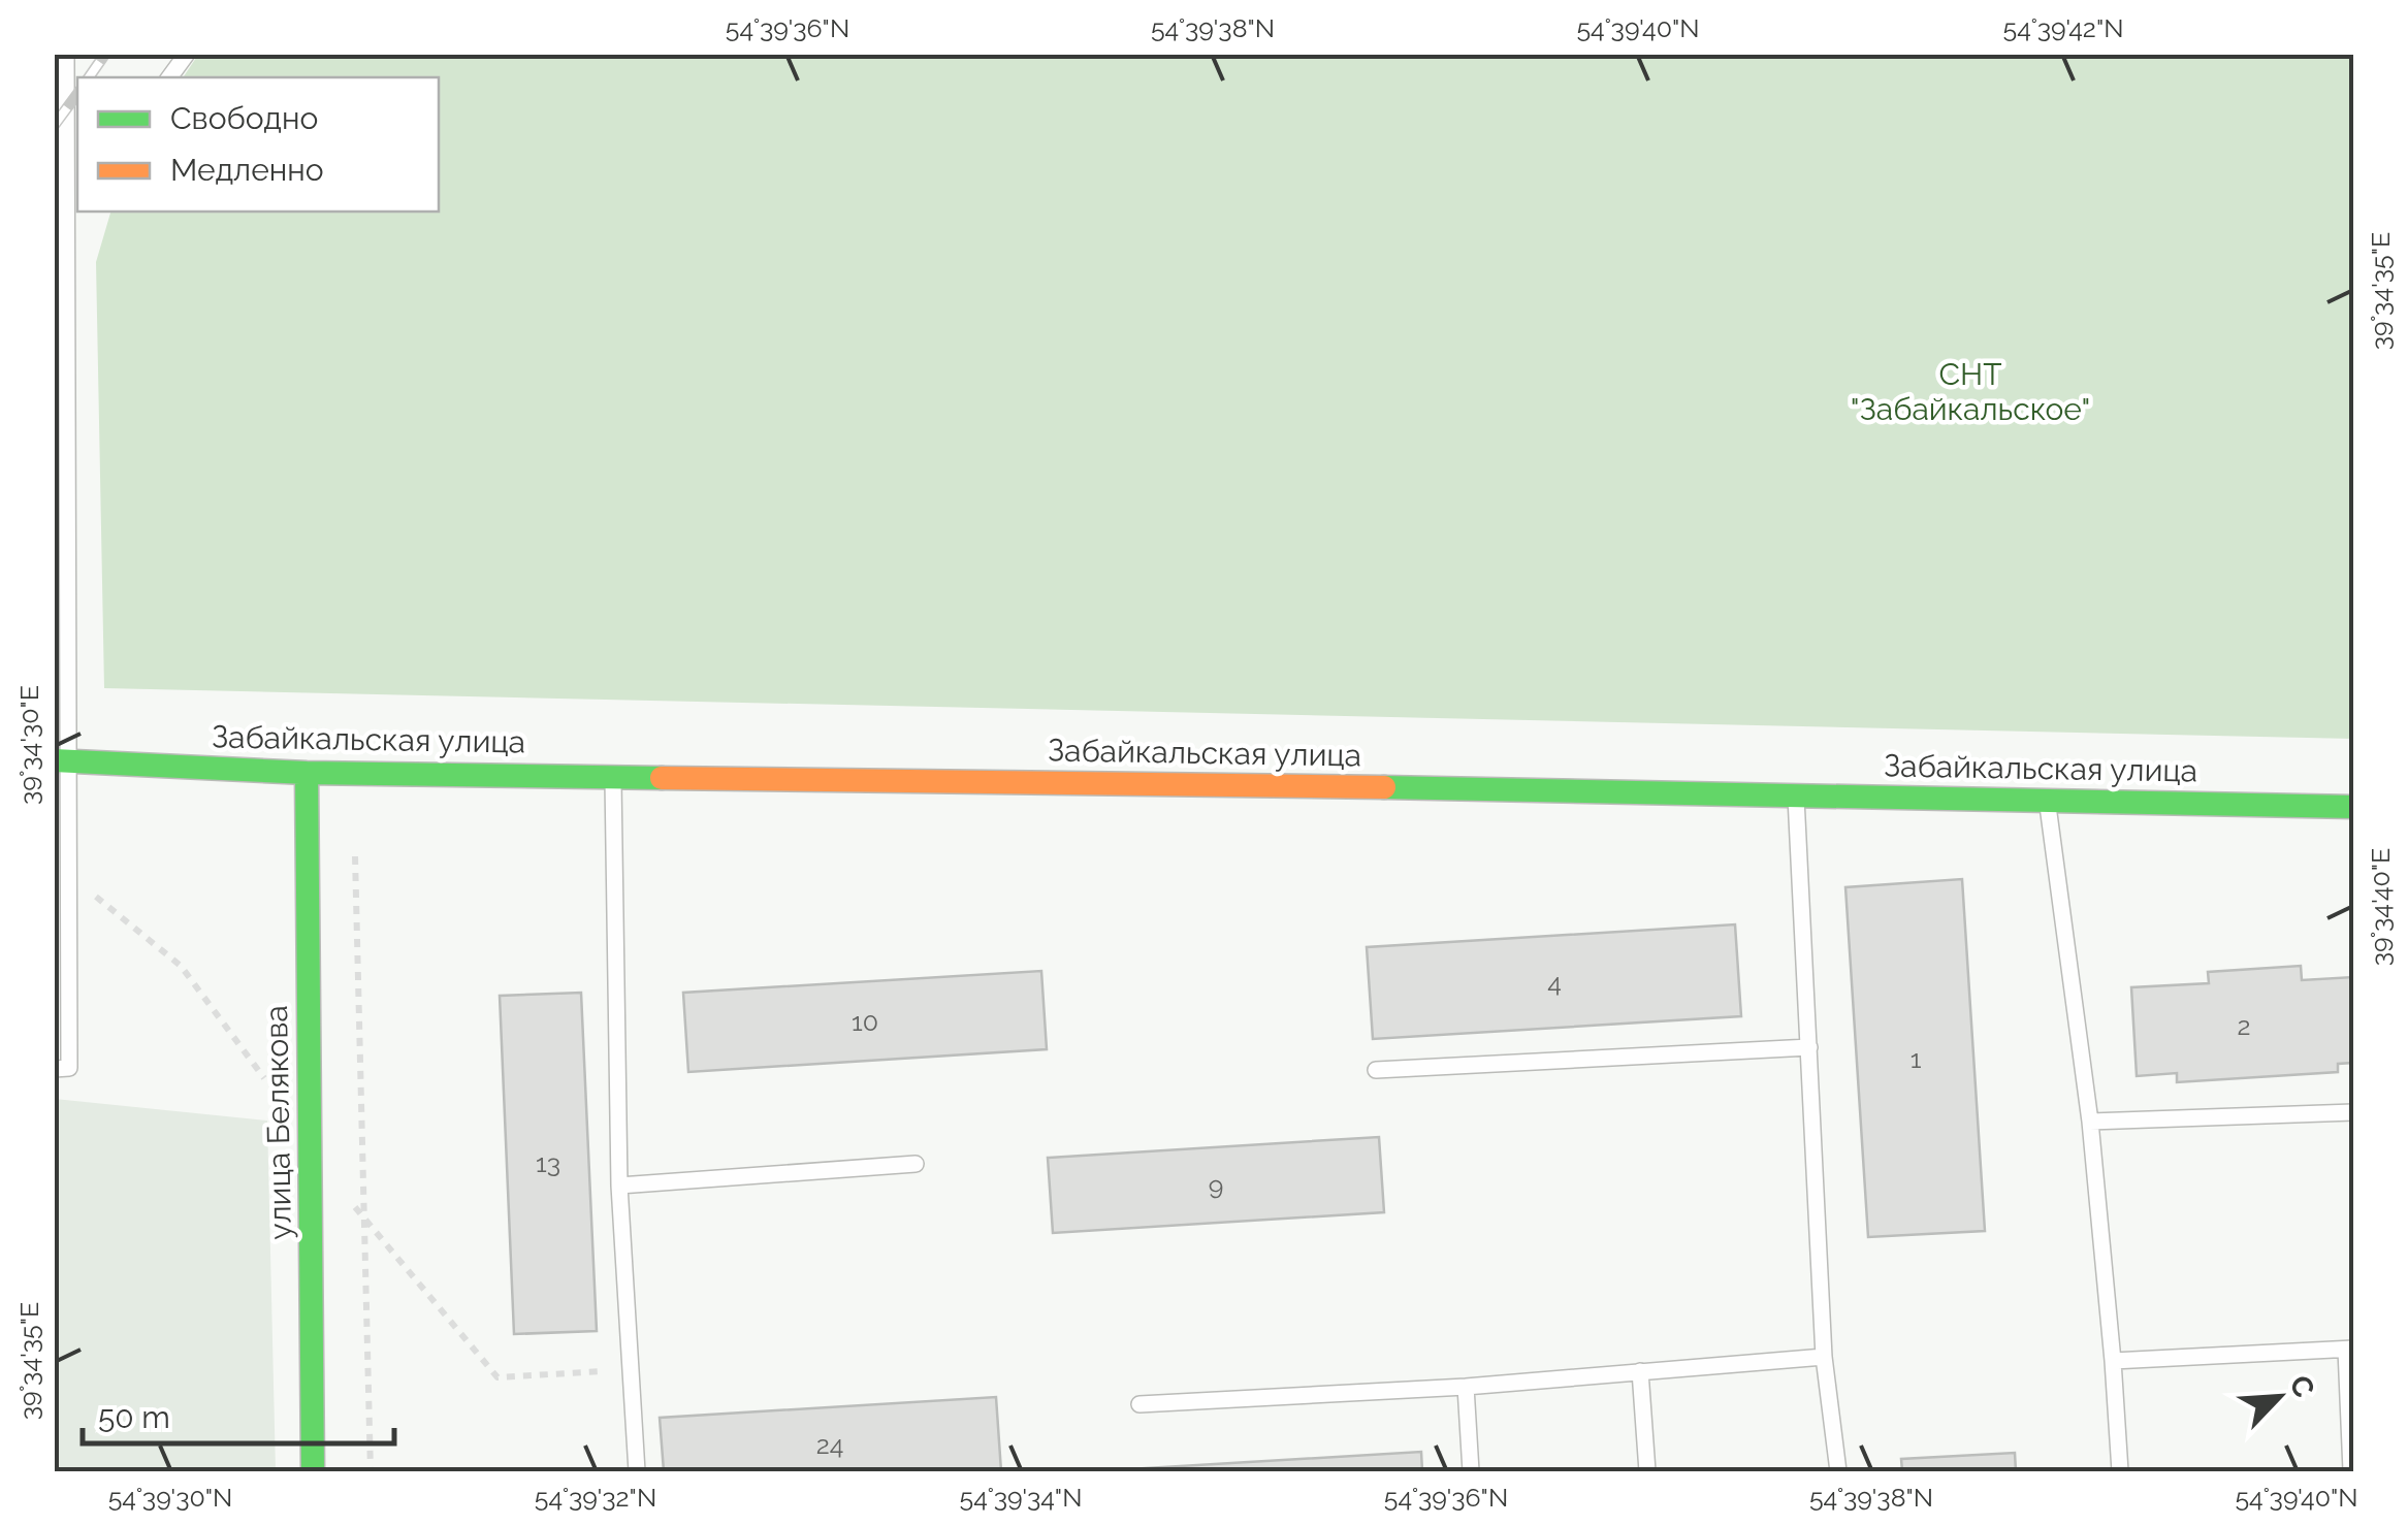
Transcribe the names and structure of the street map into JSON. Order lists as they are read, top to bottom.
{
  "streets": {
    "street": ["Забайкальская улица", "улица Белякова"]
  },
  "crossings": [
    ["Забайкальская улица", "улица Белякова"]
  ],
  "parks": ["СНТ \"Забайкальское\""],
  "house_numbers": [
    "4",
    "10",
    "2",
    "1",
    "13",
    "9",
    "24"
  ],
  "legend": ["Свободно", "Медленно"],
  "scale_bar": "50 m",
  "north": "top right",
  "coordinates": [
    "54°39'36\"N",
    "54°39'38\"N",
    "54°39'40\"N",
    "54°39'42\"N",
    "39°34'35\"E",
    "39°34'30\"E",
    "39°34'40\"E",
    "54°39'30\"N",
    "54°39'32\"N",
    "54°39'34\"N"
  ]
}
